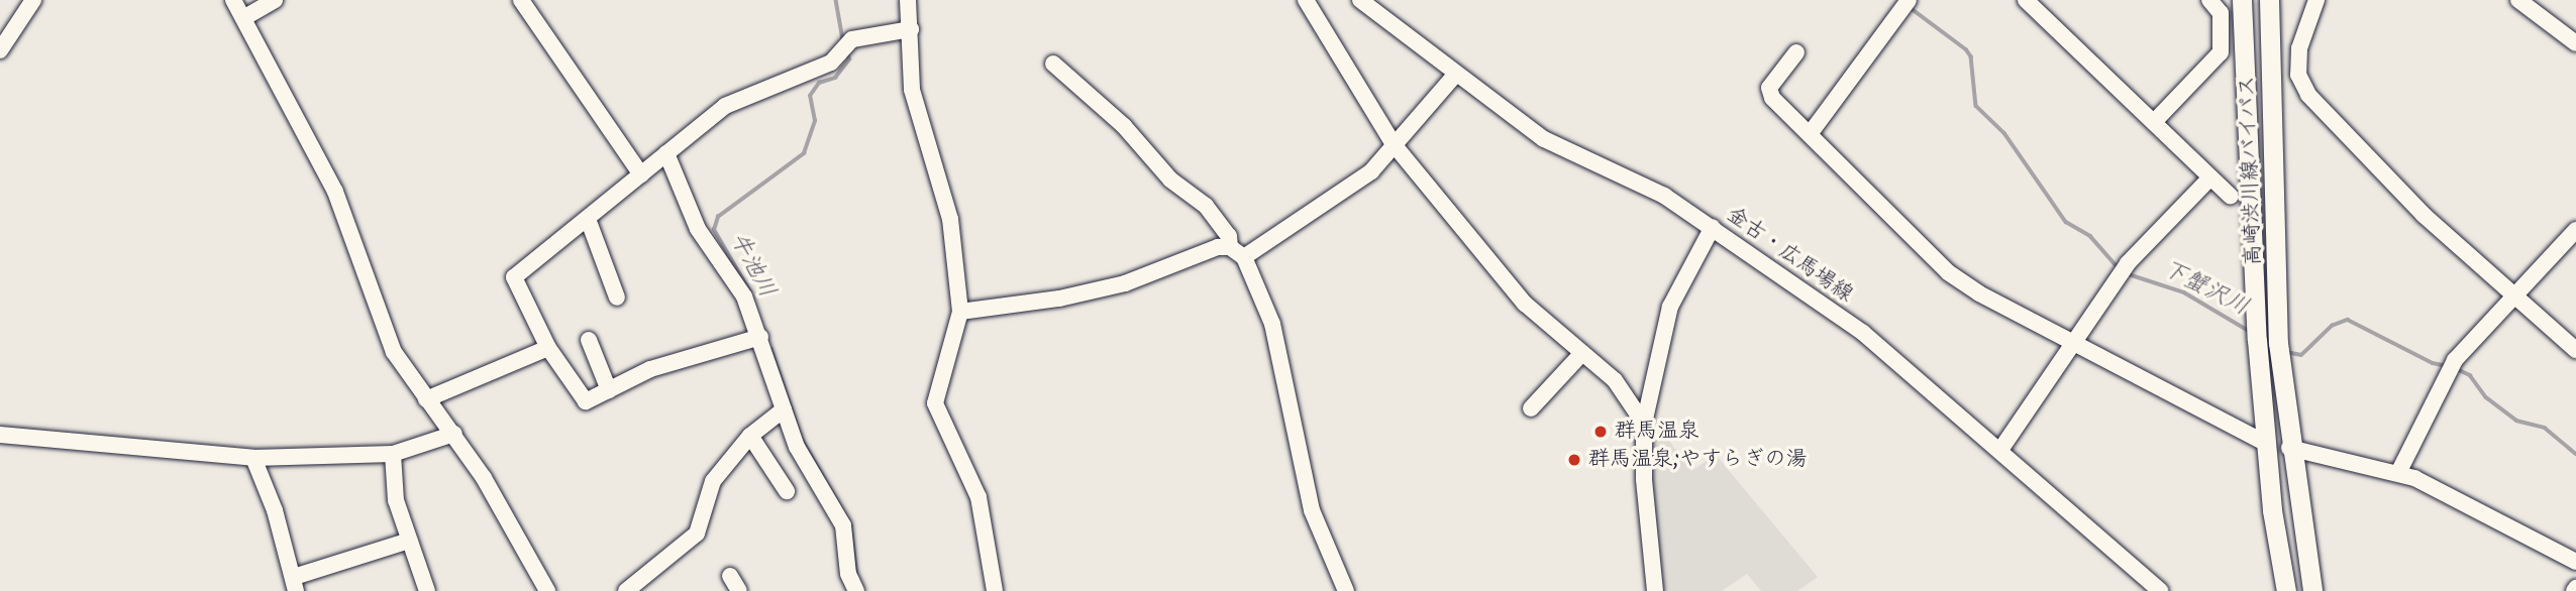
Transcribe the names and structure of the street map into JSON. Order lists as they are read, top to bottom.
{
  "streets": {
    "main road": ["高崎渋川線バイパス"],
    "street": ["金古・広馬場線"]
  },
  "water": ["牛池川", "下蟹沢川"],
  "places": ["群馬温泉", "群馬温泉;やすらぎの湯"]
}
